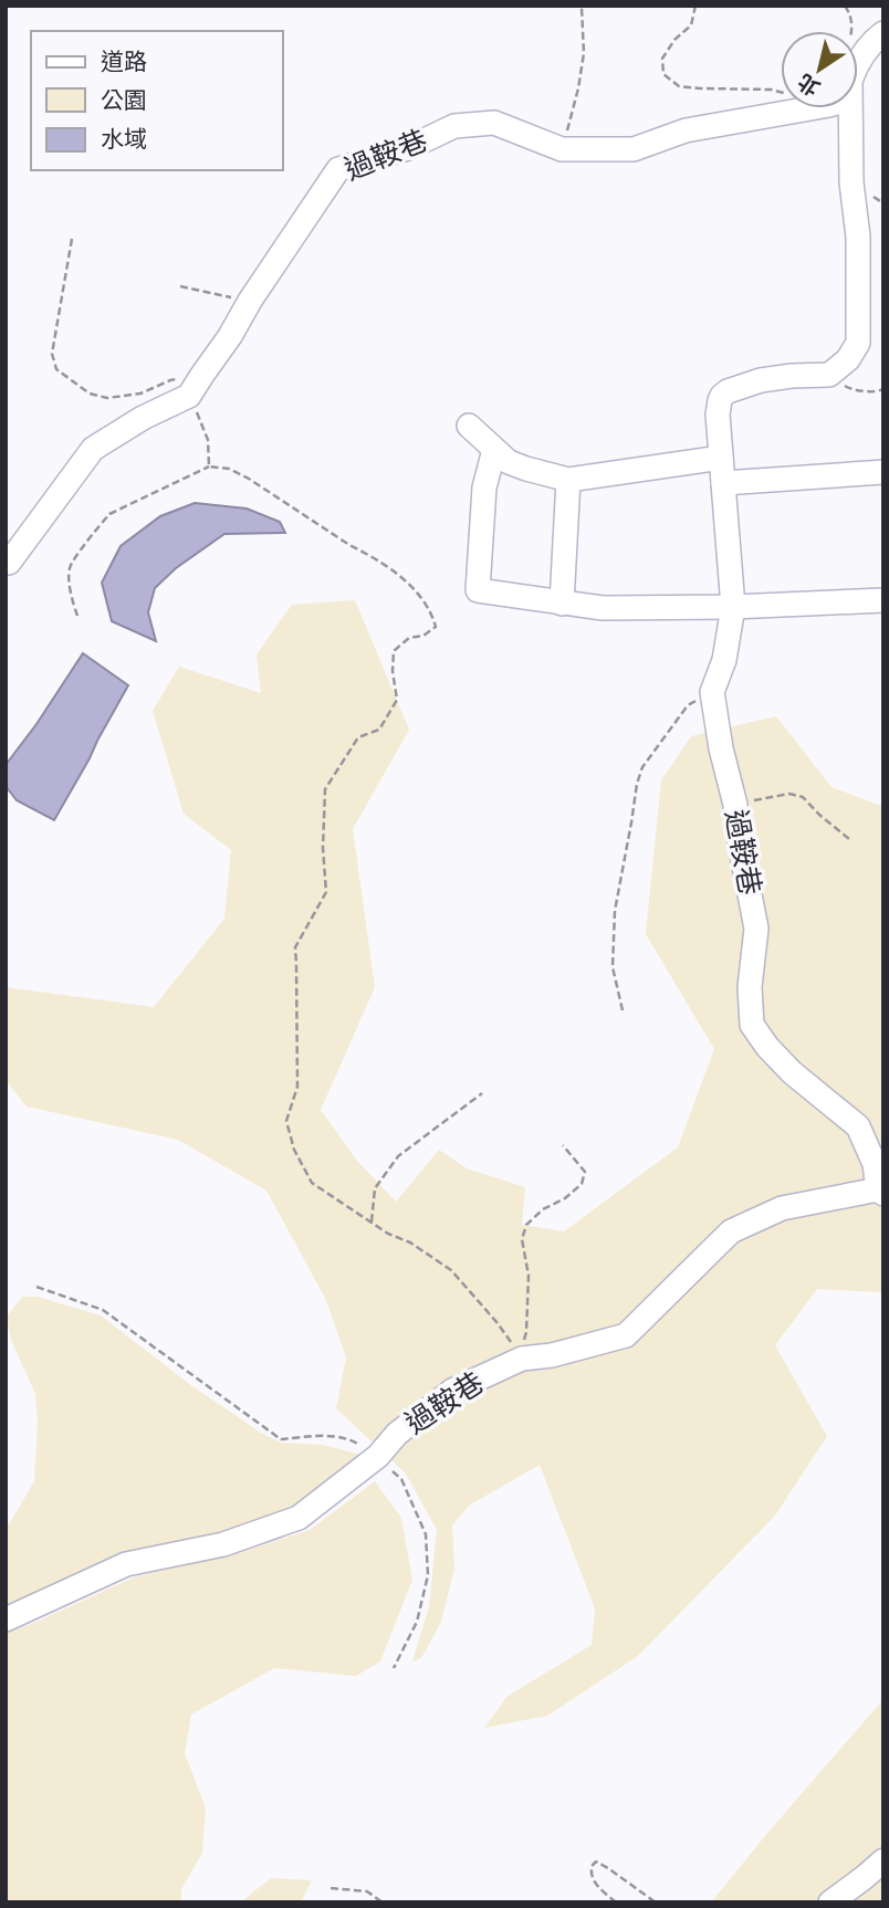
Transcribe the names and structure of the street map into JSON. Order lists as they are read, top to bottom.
{
  "streets": {
    "lane": ["過鞍巷"]
  },
  "legend": ["道路", "公園", "水域"],
  "north": "bottom left"
}
